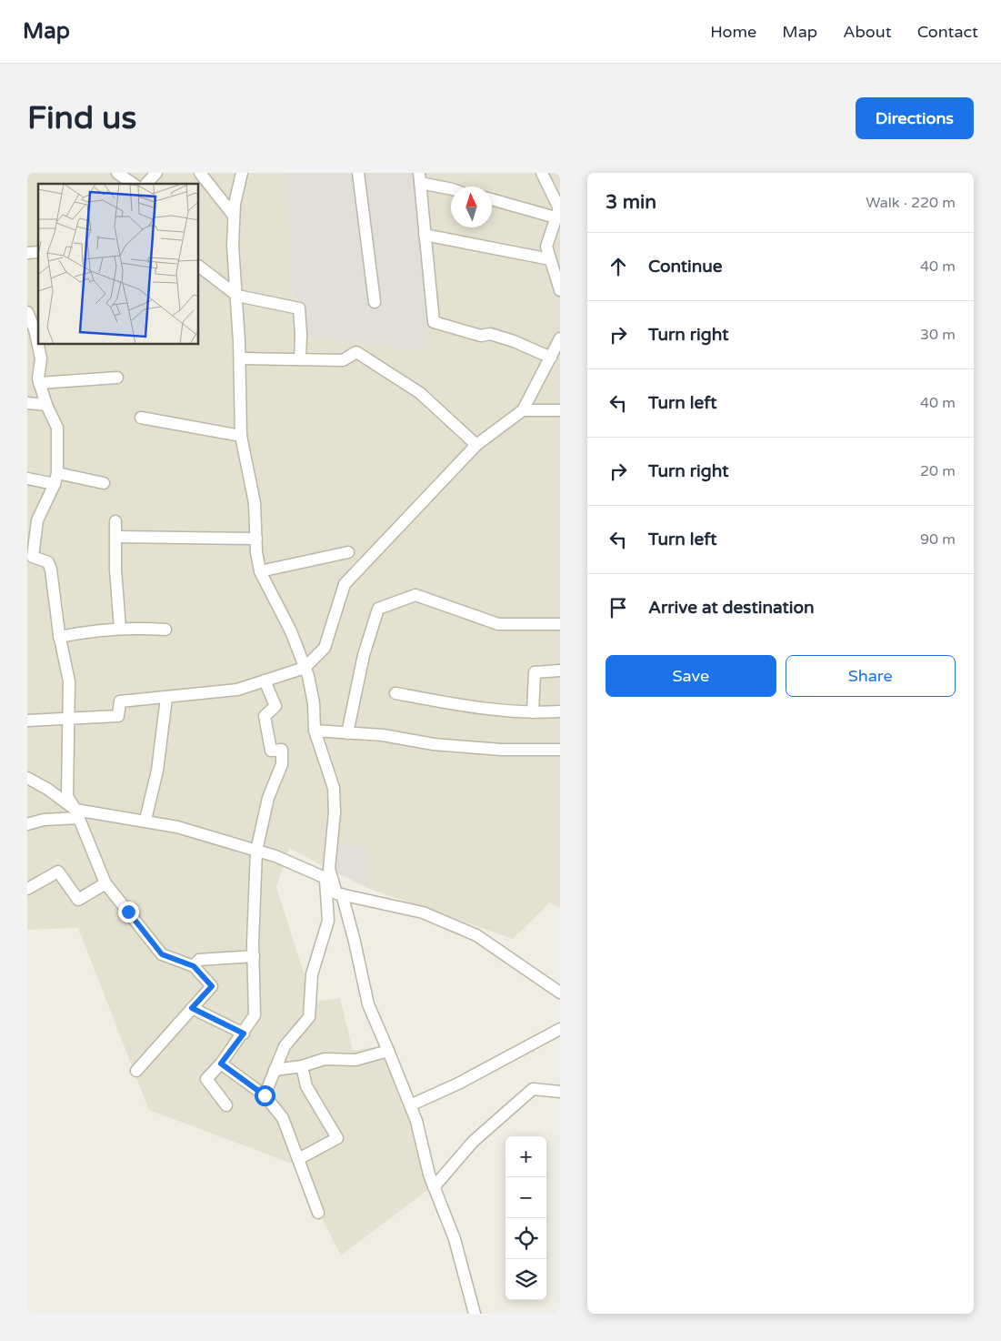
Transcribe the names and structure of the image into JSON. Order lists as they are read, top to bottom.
{
  "north": "top",
  "page": {
    "header": "Map",
    "nav": [
      "Home",
      "Map",
      "About",
      "Contact"
    ],
    "buttons": [
      "Directions",
      ["Save", "Share"]
    ],
    "title": "Find us",
    "heading": ["3 min", "Walk · 220 m"],
    "list": [
      ["Continue", "40 m"],
      ["Turn right", "30 m"],
      ["Turn left", "40 m"],
      ["Turn right", "20 m"],
      ["Turn left", "90 m"],
      "Arrive at destination"
    ],
    "map_buttons": ["+", "−"]
  }
}
